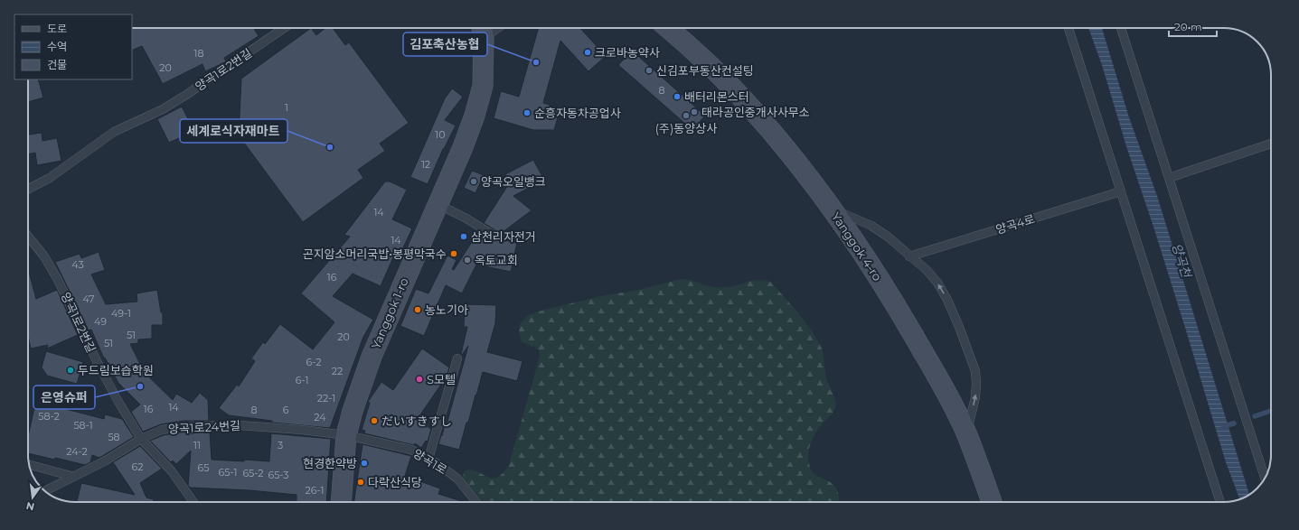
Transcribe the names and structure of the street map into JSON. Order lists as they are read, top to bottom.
{
  "streets": {
    "main road": ["Yanggok 4-ro", "Yanggok 1-ro"],
    "lane": [
      "양곡1로2번길",
      "양곡4로",
      "양곡1로24번길",
      "양곡1로"
    ]
  },
  "crossings": [
    ["양곡1로2번길", "양곡1로24번길"],
    ["Yanggok 1-ro", "양곡1로24번길"],
    ["Yanggok 1-ro", "양곡1로"],
    ["양곡1로24번길", "양곡1로"]
  ],
  "water": ["양곡천"],
  "places": [
    "크로바농약사",
    "김포축산농협",
    "신김포부동산컨설팅",
    "배터리몬스터",
    "태라공인중개사사무소",
    "순흥자동차공업사",
    "(주)동양상사",
    "세계로식자재마트",
    "양곡오일뱅크",
    "삼천리자전거",
    "곤지암소머리국밥•봉평막국수",
    "옥토교회",
    "농노기아",
    "두드림보습학원",
    "S모텔",
    "은영슈퍼",
    "だいすきすし",
    "현경한약방",
    "다락산식당"
  ],
  "house_numbers": [
    "18",
    "20",
    "8",
    "1",
    "10",
    "12",
    "14",
    "14",
    "43",
    "16",
    "47",
    "49-1",
    "49",
    "51",
    "20",
    "51",
    "6-2",
    "22",
    "6-1",
    "22-1",
    "14",
    "16",
    "8",
    "6",
    "58-2",
    "24",
    "58-1",
    "58",
    "11",
    "3",
    "24-2",
    "62",
    "65",
    "65-1",
    "65-2",
    "65-3",
    "26-1"
  ],
  "legend": ["도로", "수역", "건물"],
  "scale_bar": "20 m",
  "north": "bottom"
}
